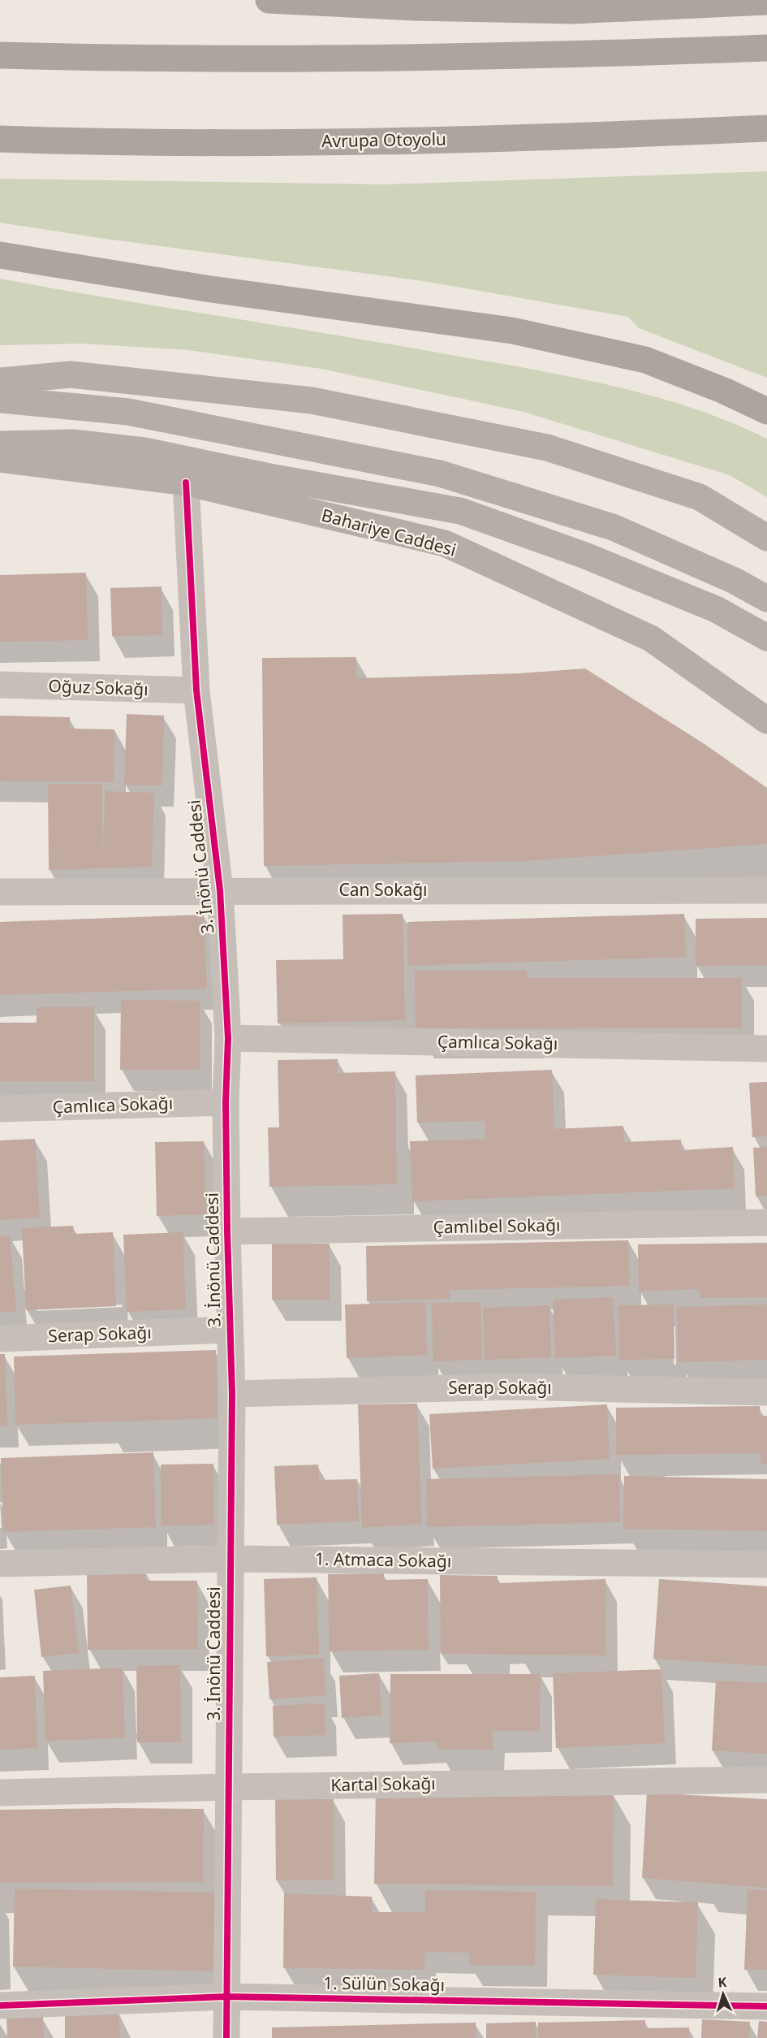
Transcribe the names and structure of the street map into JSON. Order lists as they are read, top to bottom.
{
  "streets": {
    "highway": ["Avrupa Otoyolu"],
    "main road": ["Bahariye Caddesi"],
    "street": [
      "Oğuz Sokağı",
      "3. İnönü Caddesi",
      "Can Sokağı",
      "Çamlıca Sokağı",
      "Çamlıbel Sokağı",
      "Serap Sokağı",
      "1. Atmaca Sokağı",
      "Kartal Sokağı",
      "1. Sülün Sokağı"
    ]
  },
  "crossings": [
    ["Bahariye Caddesi", "3. İnönü Caddesi"],
    ["Oğuz Sokağı", "3. İnönü Caddesi"],
    ["3. İnönü Caddesi", "Can Sokağı"],
    ["3. İnönü Caddesi", "Çamlıca Sokağı"],
    ["3. İnönü Caddesi", "Çamlıbel Sokağı"],
    ["3. İnönü Caddesi", "Serap Sokağı"],
    ["3. İnönü Caddesi", "1. Atmaca Sokağı"],
    ["3. İnönü Caddesi", "Kartal Sokağı"],
    ["3. İnönü Caddesi", "1. Sülün Sokağı"]
  ],
  "north": "top"
}
